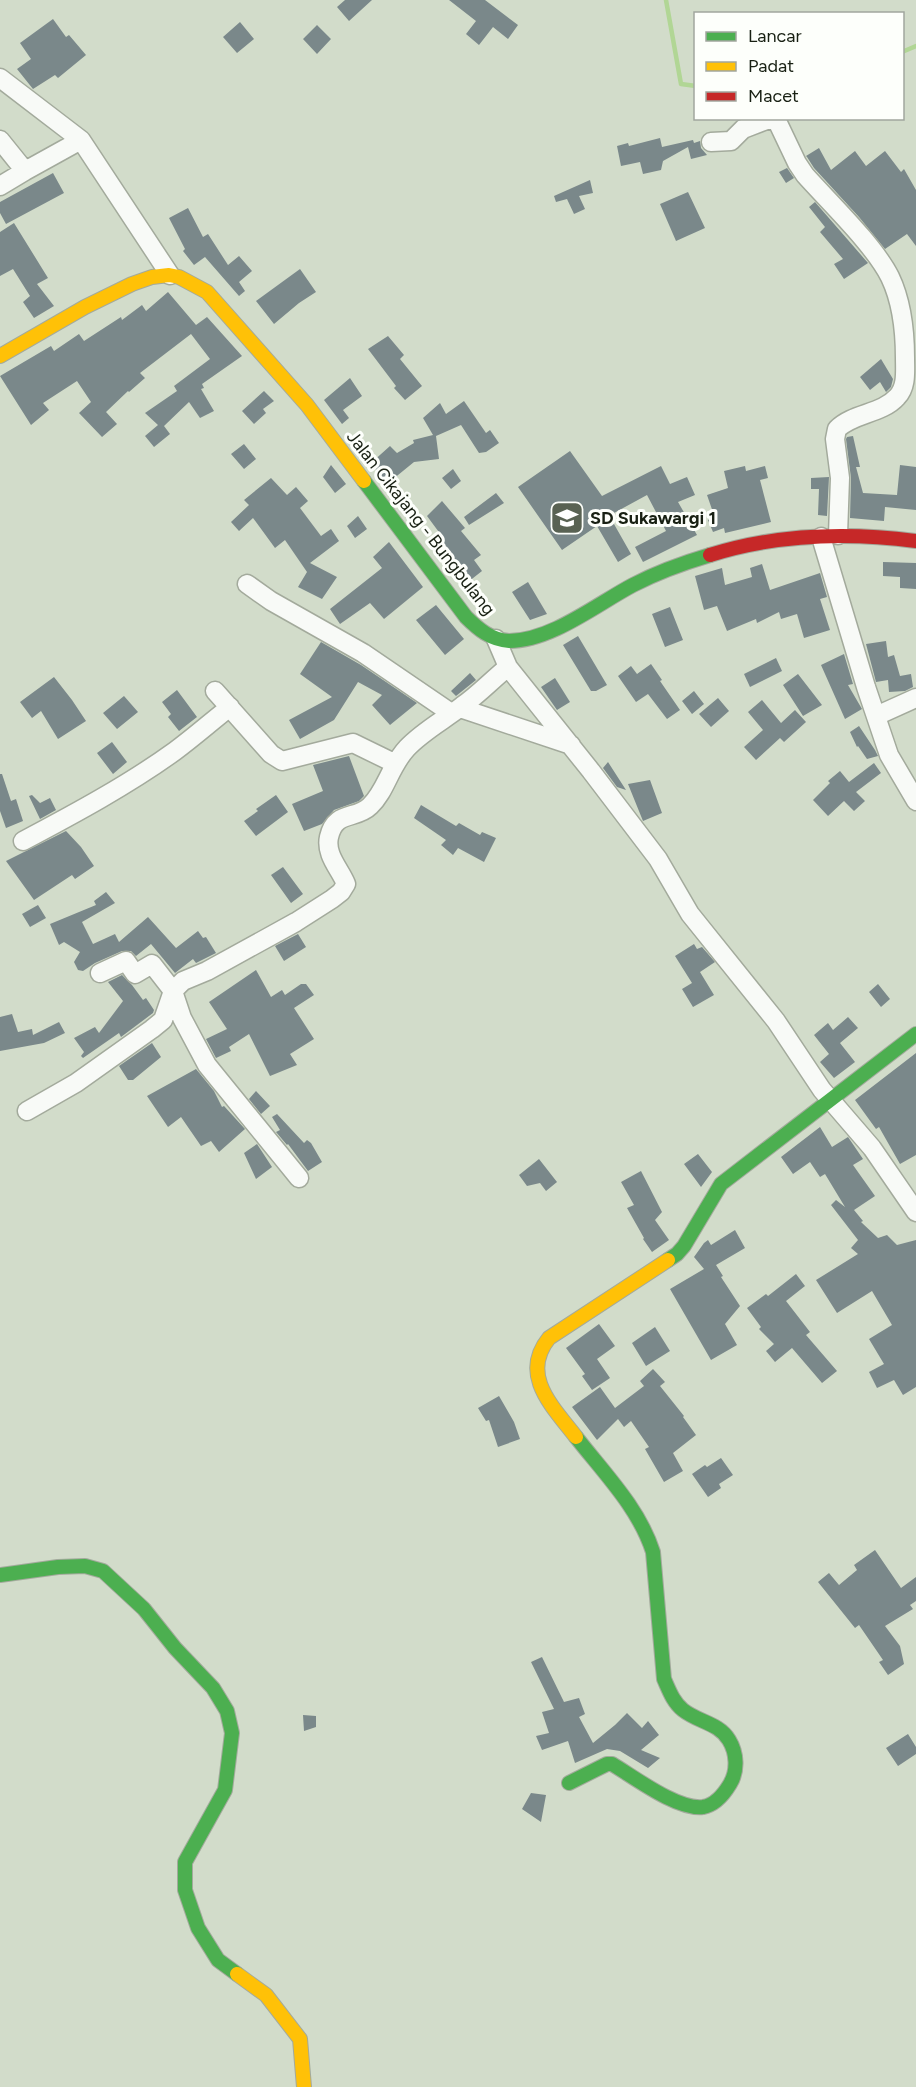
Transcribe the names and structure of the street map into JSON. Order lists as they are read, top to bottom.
{
  "streets": {
    "street": ["Jalan Cikajang - Bungbulang"]
  },
  "places": {
    "school or university": ["SD Sukawargi 1"]
  },
  "legend": ["Lancar", "Padat", "Macet"]
}
